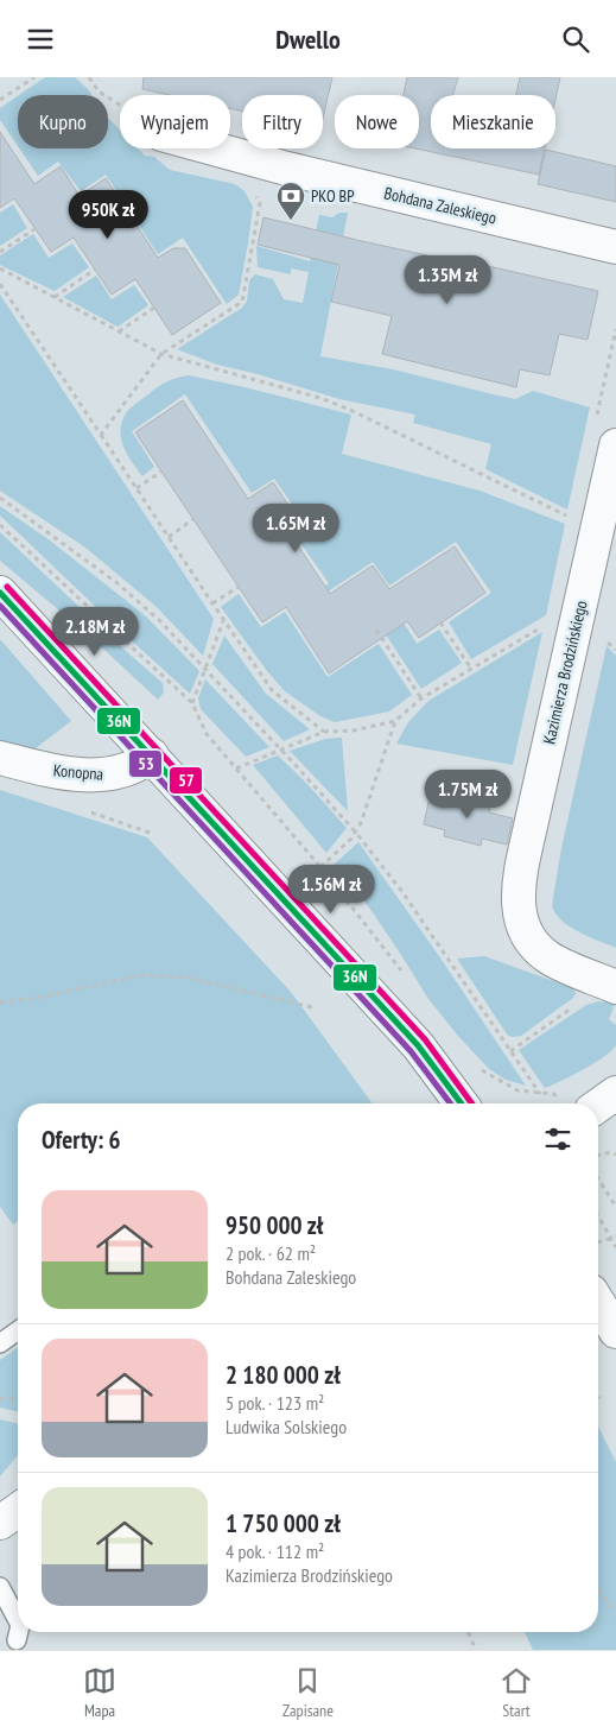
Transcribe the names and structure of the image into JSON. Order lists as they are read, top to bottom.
{
  "streets": {
    "street": ["Bohdana Zaleskiego", "Kazimierza Brodzińskiego", "Konopna"]
  },
  "places": {
    "bank": ["PKO BP"]
  },
  "lines": ["transit line 57", "transit line 36N", "transit line 53"],
  "page": {
    "header": "Dwello",
    "chip": [
      "Kupno",
      "Wynajem",
      "Filtry",
      "Nowe",
      "Mieszkanie"
    ],
    "price": [
      "950K zł",
      "1.35M zł",
      "1.65M zł",
      "2.18M zł",
      "1.75M zł",
      "1.56M zł"
    ],
    "heading": "Oferty: 6",
    "list": [
      {
        "name": "950 000 zł",
        "note": "2 pok. · 62 m² · Bohdana Zaleskiego"
      },
      {
        "name": "2 180 000 zł",
        "note": "5 pok. · 123 m² · Ludwika Solskiego"
      },
      {
        "name": "1 750 000 zł",
        "note": "4 pok. · 112 m² · Kazimierza Brodzińskiego"
      }
    ],
    "tabs": ["Mapa", "Zapisane", "Start"]
  }
}
